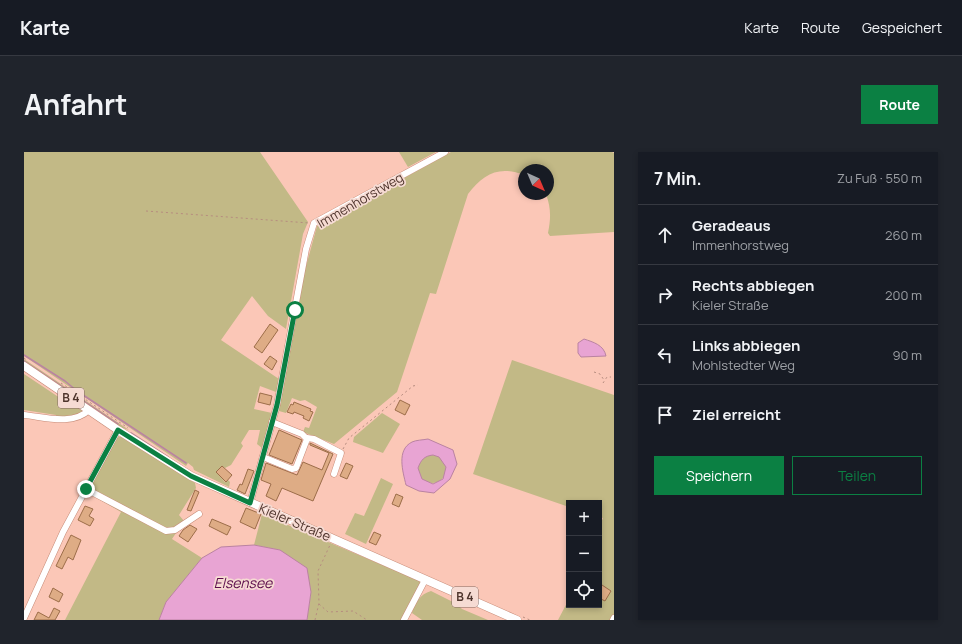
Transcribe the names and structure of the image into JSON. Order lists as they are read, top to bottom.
{
  "streets": {
    "main road": ["B 4", "Kieler Straße"],
    "street": ["Immenhorstweg"]
  },
  "crossings": [
    ["Immenhorstweg", "Kieler Straße"]
  ],
  "water": ["Elsensee"],
  "north": "bottom right",
  "page": {
    "header": "Karte",
    "nav": ["Karte", "Route", "Gespeichert"],
    "title": "Anfahrt",
    "buttons": [
      "Route",
      ["Speichern", "Teilen"]
    ],
    "heading": ["7 Min.", "Zu Fuß · 550 m"],
    "list": [
      ["Geradeaus", "Immenhorstweg", "260 m"],
      ["Rechts abbiegen", "Kieler Straße", "200 m"],
      ["Links abbiegen", "Mohlstedter Weg", "90 m"],
      "Ziel erreicht"
    ],
    "map_buttons": ["+", "−"]
  }
}
